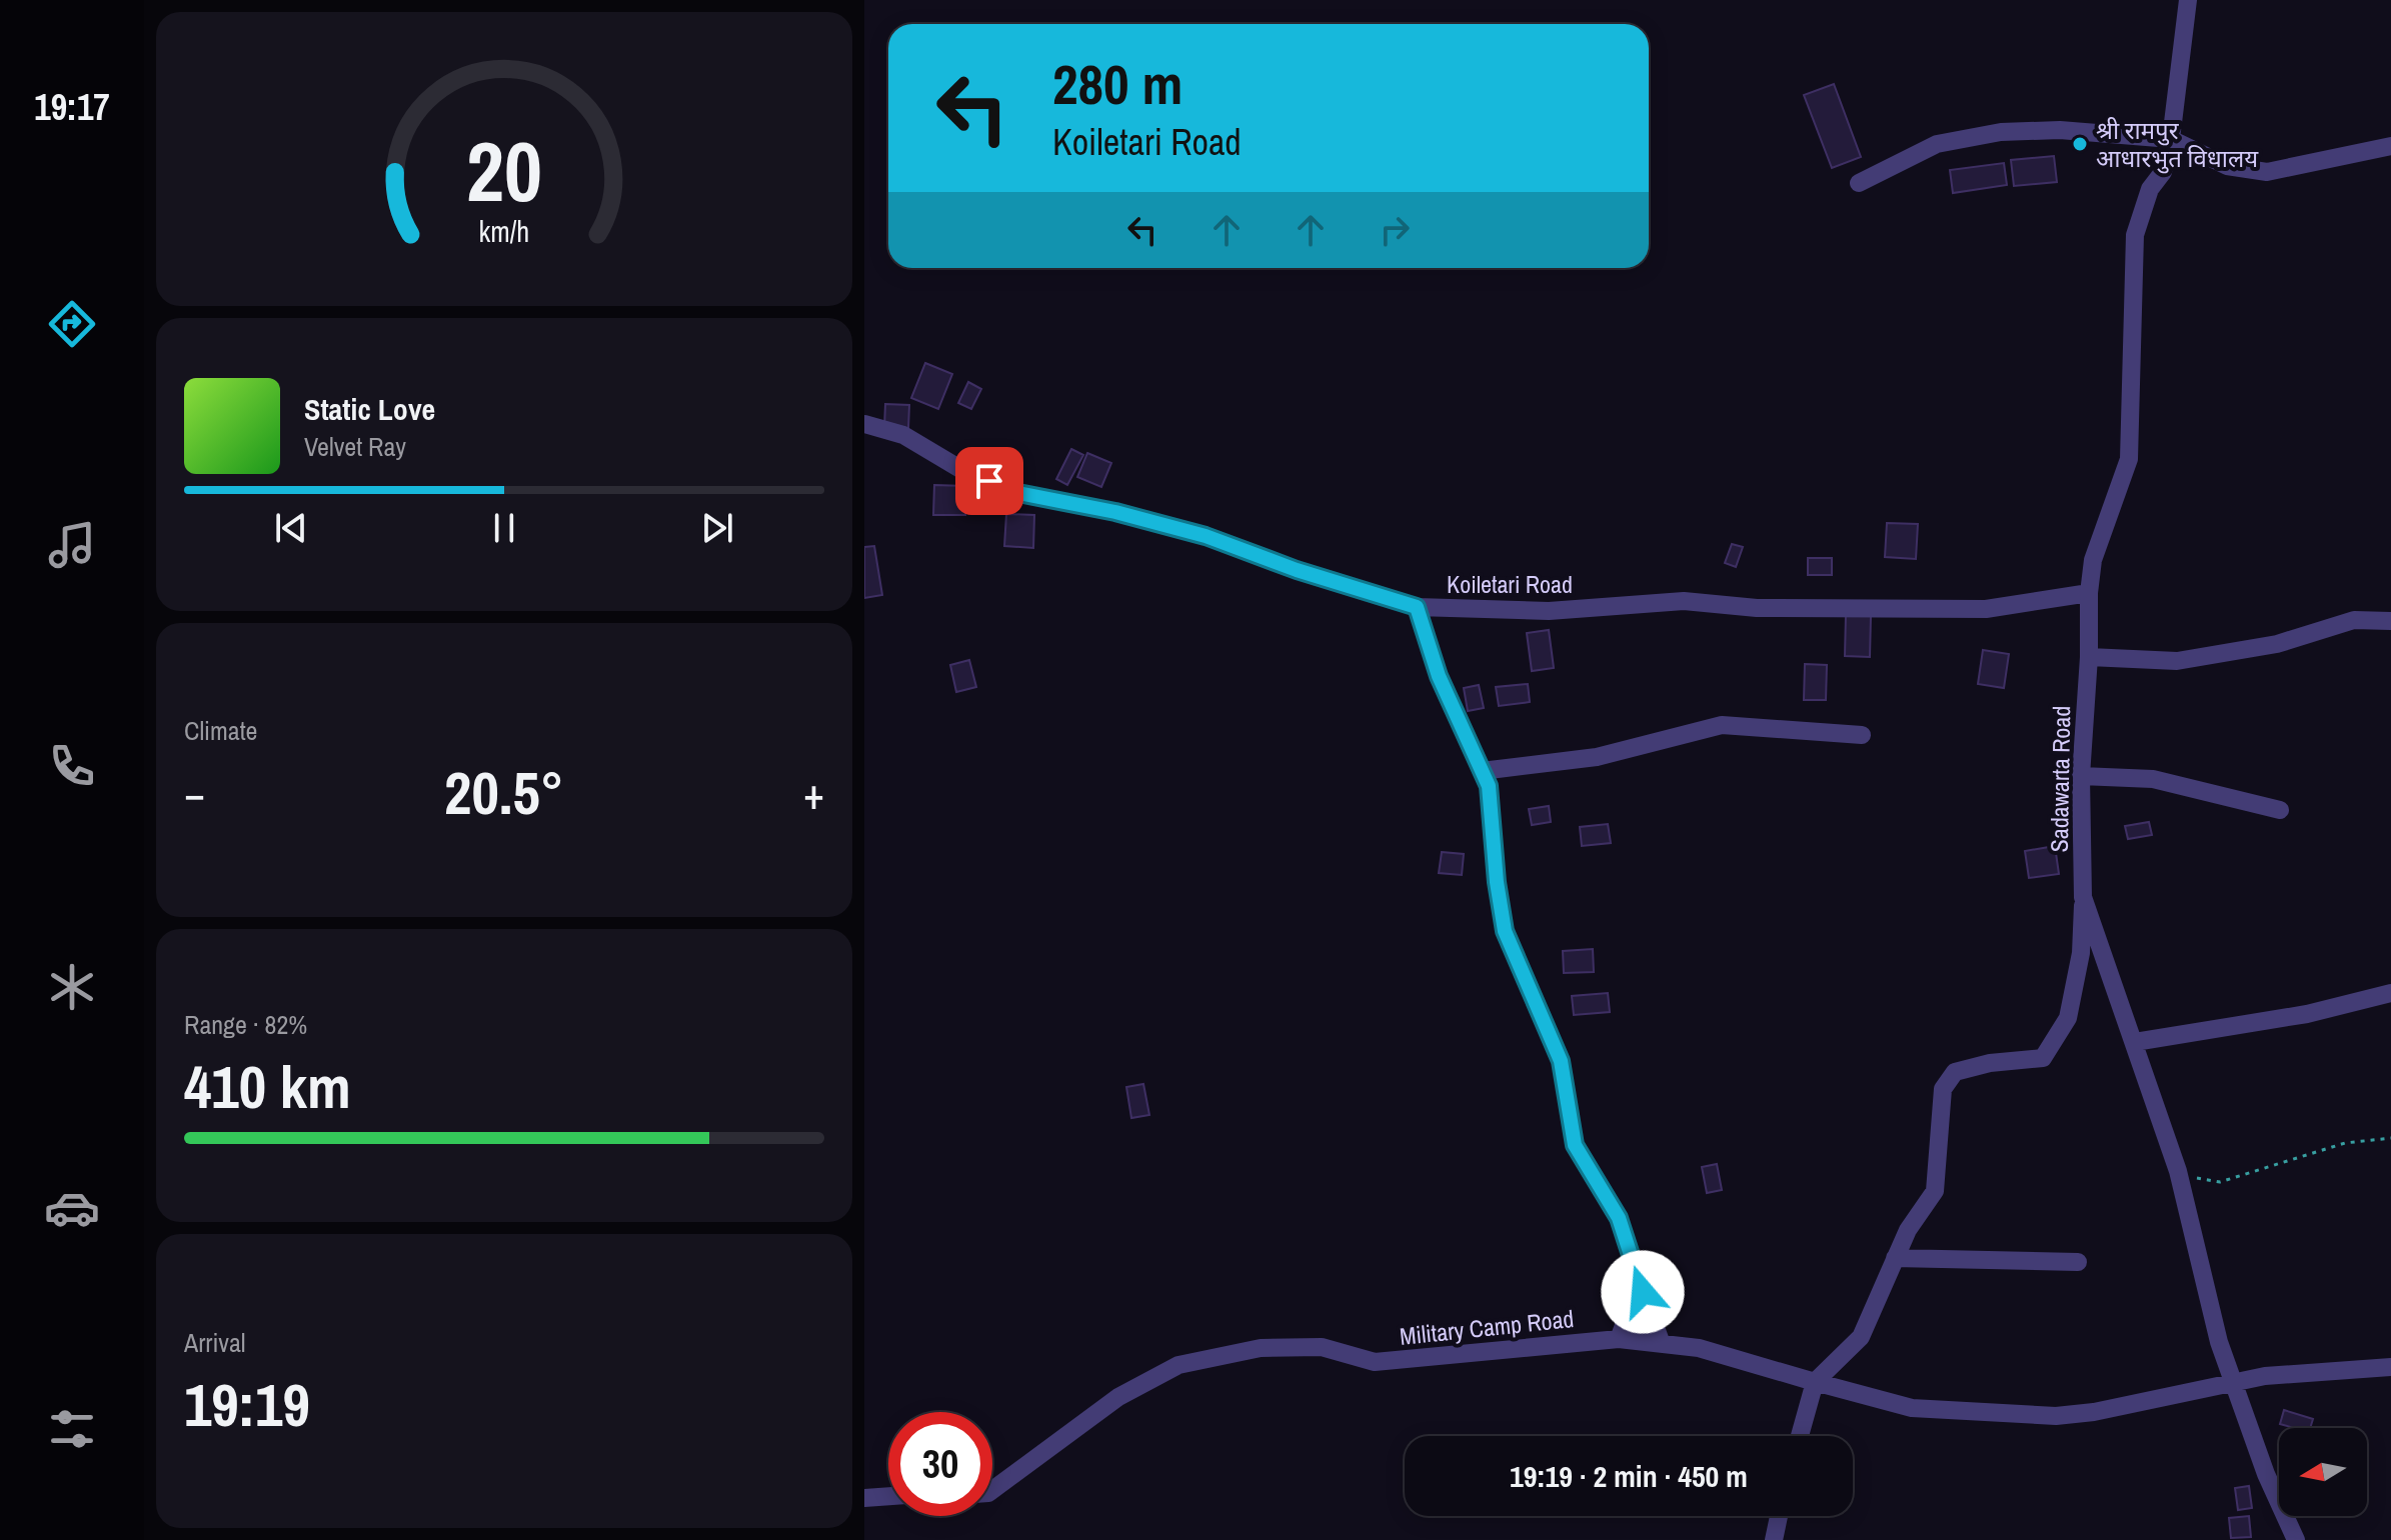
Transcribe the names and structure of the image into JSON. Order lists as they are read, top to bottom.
{
  "streets": {
    "street": ["Koiletari Road", "Sadawarta Road", "Military Camp Road"]
  },
  "crossings": [
    ["Koiletari Road", "Sadawarta Road"],
    ["Sadawarta Road", "Military Camp Road"]
  ],
  "places": ["श्री रामपुर आधारभुत विधालय"],
  "north": "left",
  "page": {
    "tabs": "19:17",
    "turn": ["280 m", "Koiletari Road"],
    "song": ["Static Love", "Velvet Ray"],
    "tile": [
      "Climate",
      ["Range · 82%", "410 km"],
      ["Arrival", "19:19"]
    ],
    "heat": ["−", "20.5°", "+"],
    "limit": "30",
    "trip": "19:19 · 2 min · 450 m",
    "gauge": ["20", "km/h"]
  }
}
